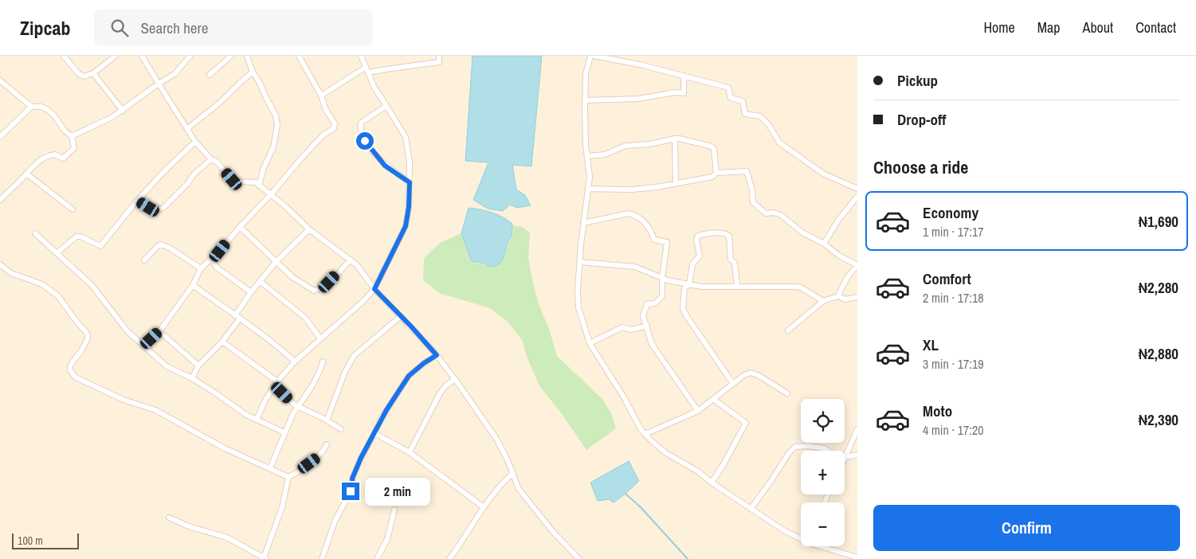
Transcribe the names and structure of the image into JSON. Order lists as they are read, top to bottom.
{
  "scale_bar": "100 m",
  "page": {
    "header": "Zipcab",
    "search": "Search here",
    "nav": [
      "Home",
      "Map",
      "About",
      "Contact"
    ],
    "banner": ["Pickup", "Drop-off"],
    "heading": "Choose a ride",
    "list": [
      {
        "name": "Economy",
        "note": "1 min · 17:17",
        "value": "₦1,690"
      },
      {
        "name": "Comfort",
        "note": "2 min · 17:18",
        "value": "₦2,280"
      },
      {
        "name": "XL",
        "note": "3 min · 17:19",
        "value": "₦2,880"
      },
      {
        "name": "Moto",
        "note": "4 min · 17:20",
        "value": "₦2,390"
      }
    ],
    "map_buttons": ["+", "−"],
    "bubble": "2 min",
    "buttons": "Confirm",
    "scale": "100 m"
  }
}
